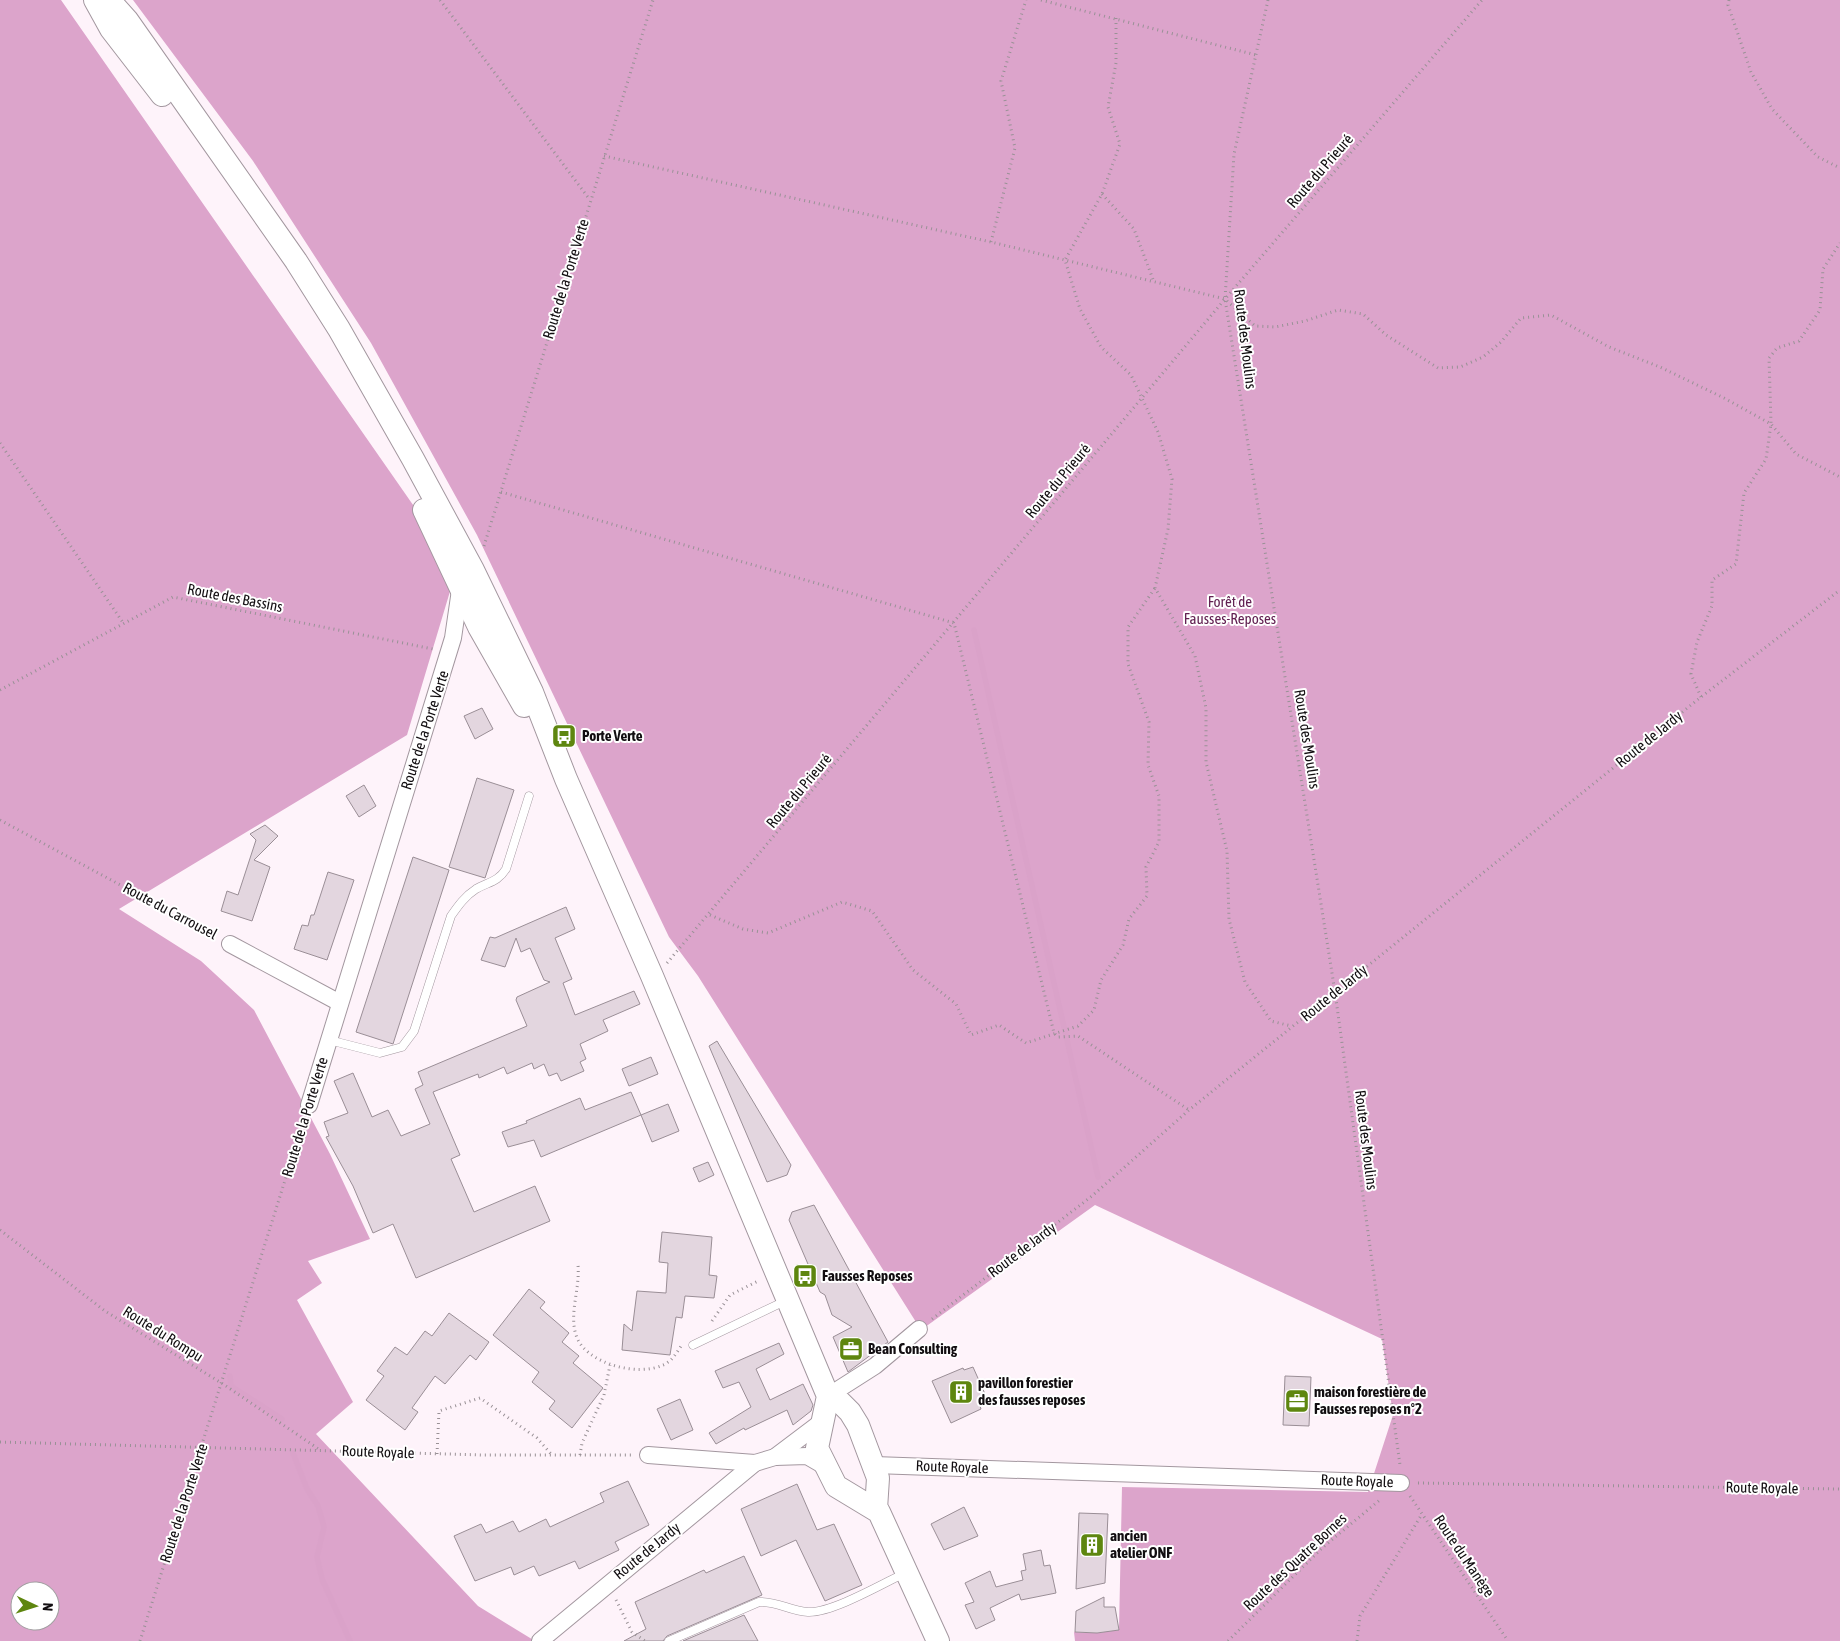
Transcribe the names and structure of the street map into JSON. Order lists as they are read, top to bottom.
{
  "streets": {
    "street": [
      "Route de la Porte Verte",
      "Route de Jardy",
      "Route du Carrousel",
      "Route Royale"
    ],
    "path": [
      "Route du Prieuré",
      "Route des Moulins",
      "Route des Bassins",
      "Route du Rompu",
      "Route du Manège",
      "Route des Quatre Bornes"
    ]
  },
  "crossings": [
    ["Route du Prieuré", "Route des Moulins"],
    ["Route de la Porte Verte", "Route des Bassins"],
    ["Route de la Porte Verte", "Route du Carrousel"],
    ["Route de la Porte Verte", "Route du Rompu"],
    ["Route de la Porte Verte", "Route Royale"],
    ["Route des Moulins", "Route de Jardy"],
    ["Route des Moulins", "Route Royale"],
    ["Route des Moulins", "Route du Manège"],
    ["Route des Moulins", "Route des Quatre Bornes"],
    ["Route du Rompu", "Route Royale"],
    ["Route Royale", "Route du Manège"],
    ["Route Royale", "Route des Quatre Bornes"],
    ["Route du Manège", "Route des Quatre Bornes"]
  ],
  "parks": ["Forêt de Fausses-Reposes"],
  "places": {
    "bus stop": ["Porte Verte", "Fausses Reposes"],
    "office": ["Bean Consulting", "maison forestière de Fausses reposes n°2"],
    "building": ["pavillon forestier des fausses reposes", "ancien atelier ONF"]
  },
  "north": "right"
}
